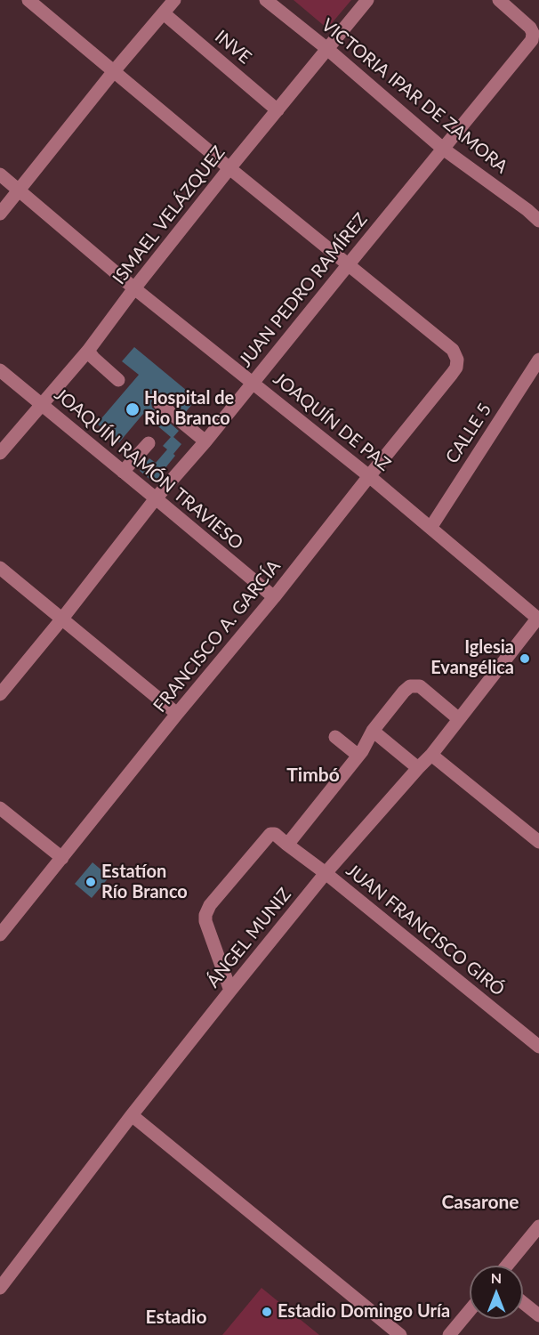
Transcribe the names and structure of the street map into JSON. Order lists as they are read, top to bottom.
{
  "streets": {
    "street": [
      "INVE",
      "VICTORIA IPAR DE ZAMORA",
      "ISMAEL VELÁZQUEZ",
      "JUAN PEDRO RAMÍREZ",
      "JOAQUÍN DE PAZ",
      "CALLE 5",
      "JOAQUÍN RAMÓN TRAVIESO",
      "FRANCISCO A. GARCÍA",
      "JUAN FRANCISCO GIRÓ",
      "ÁNGEL MUNIZ"
    ]
  },
  "crossings": [
    ["INVE", "ISMAEL VELÁZQUEZ"],
    ["VICTORIA IPAR DE ZAMORA", "ISMAEL VELÁZQUEZ"],
    ["VICTORIA IPAR DE ZAMORA", "JUAN PEDRO RAMÍREZ"],
    ["ISMAEL VELÁZQUEZ", "JOAQUÍN DE PAZ"],
    ["ISMAEL VELÁZQUEZ", "JOAQUÍN RAMÓN TRAVIESO"],
    ["JUAN PEDRO RAMÍREZ", "JOAQUÍN DE PAZ"],
    ["JUAN PEDRO RAMÍREZ", "JOAQUÍN RAMÓN TRAVIESO"],
    ["JUAN PEDRO RAMÍREZ", "FRANCISCO A. GARCÍA"],
    ["JOAQUÍN DE PAZ", "CALLE 5"],
    ["JOAQUÍN DE PAZ", "FRANCISCO A. GARCÍA"],
    ["JOAQUÍN DE PAZ", "ÁNGEL MUNIZ"],
    ["JOAQUÍN RAMÓN TRAVIESO", "FRANCISCO A. GARCÍA"],
    ["JUAN FRANCISCO GIRÓ", "ÁNGEL MUNIZ"]
  ],
  "districts": ["Timbó", "Casarone", "Estadio"],
  "places": [
    "Hospital de Rio Branco",
    "Iglesia Evangélica",
    "Estatíon Río Branco",
    "Estadio Domingo Uría"
  ],
  "north": "top"
}
